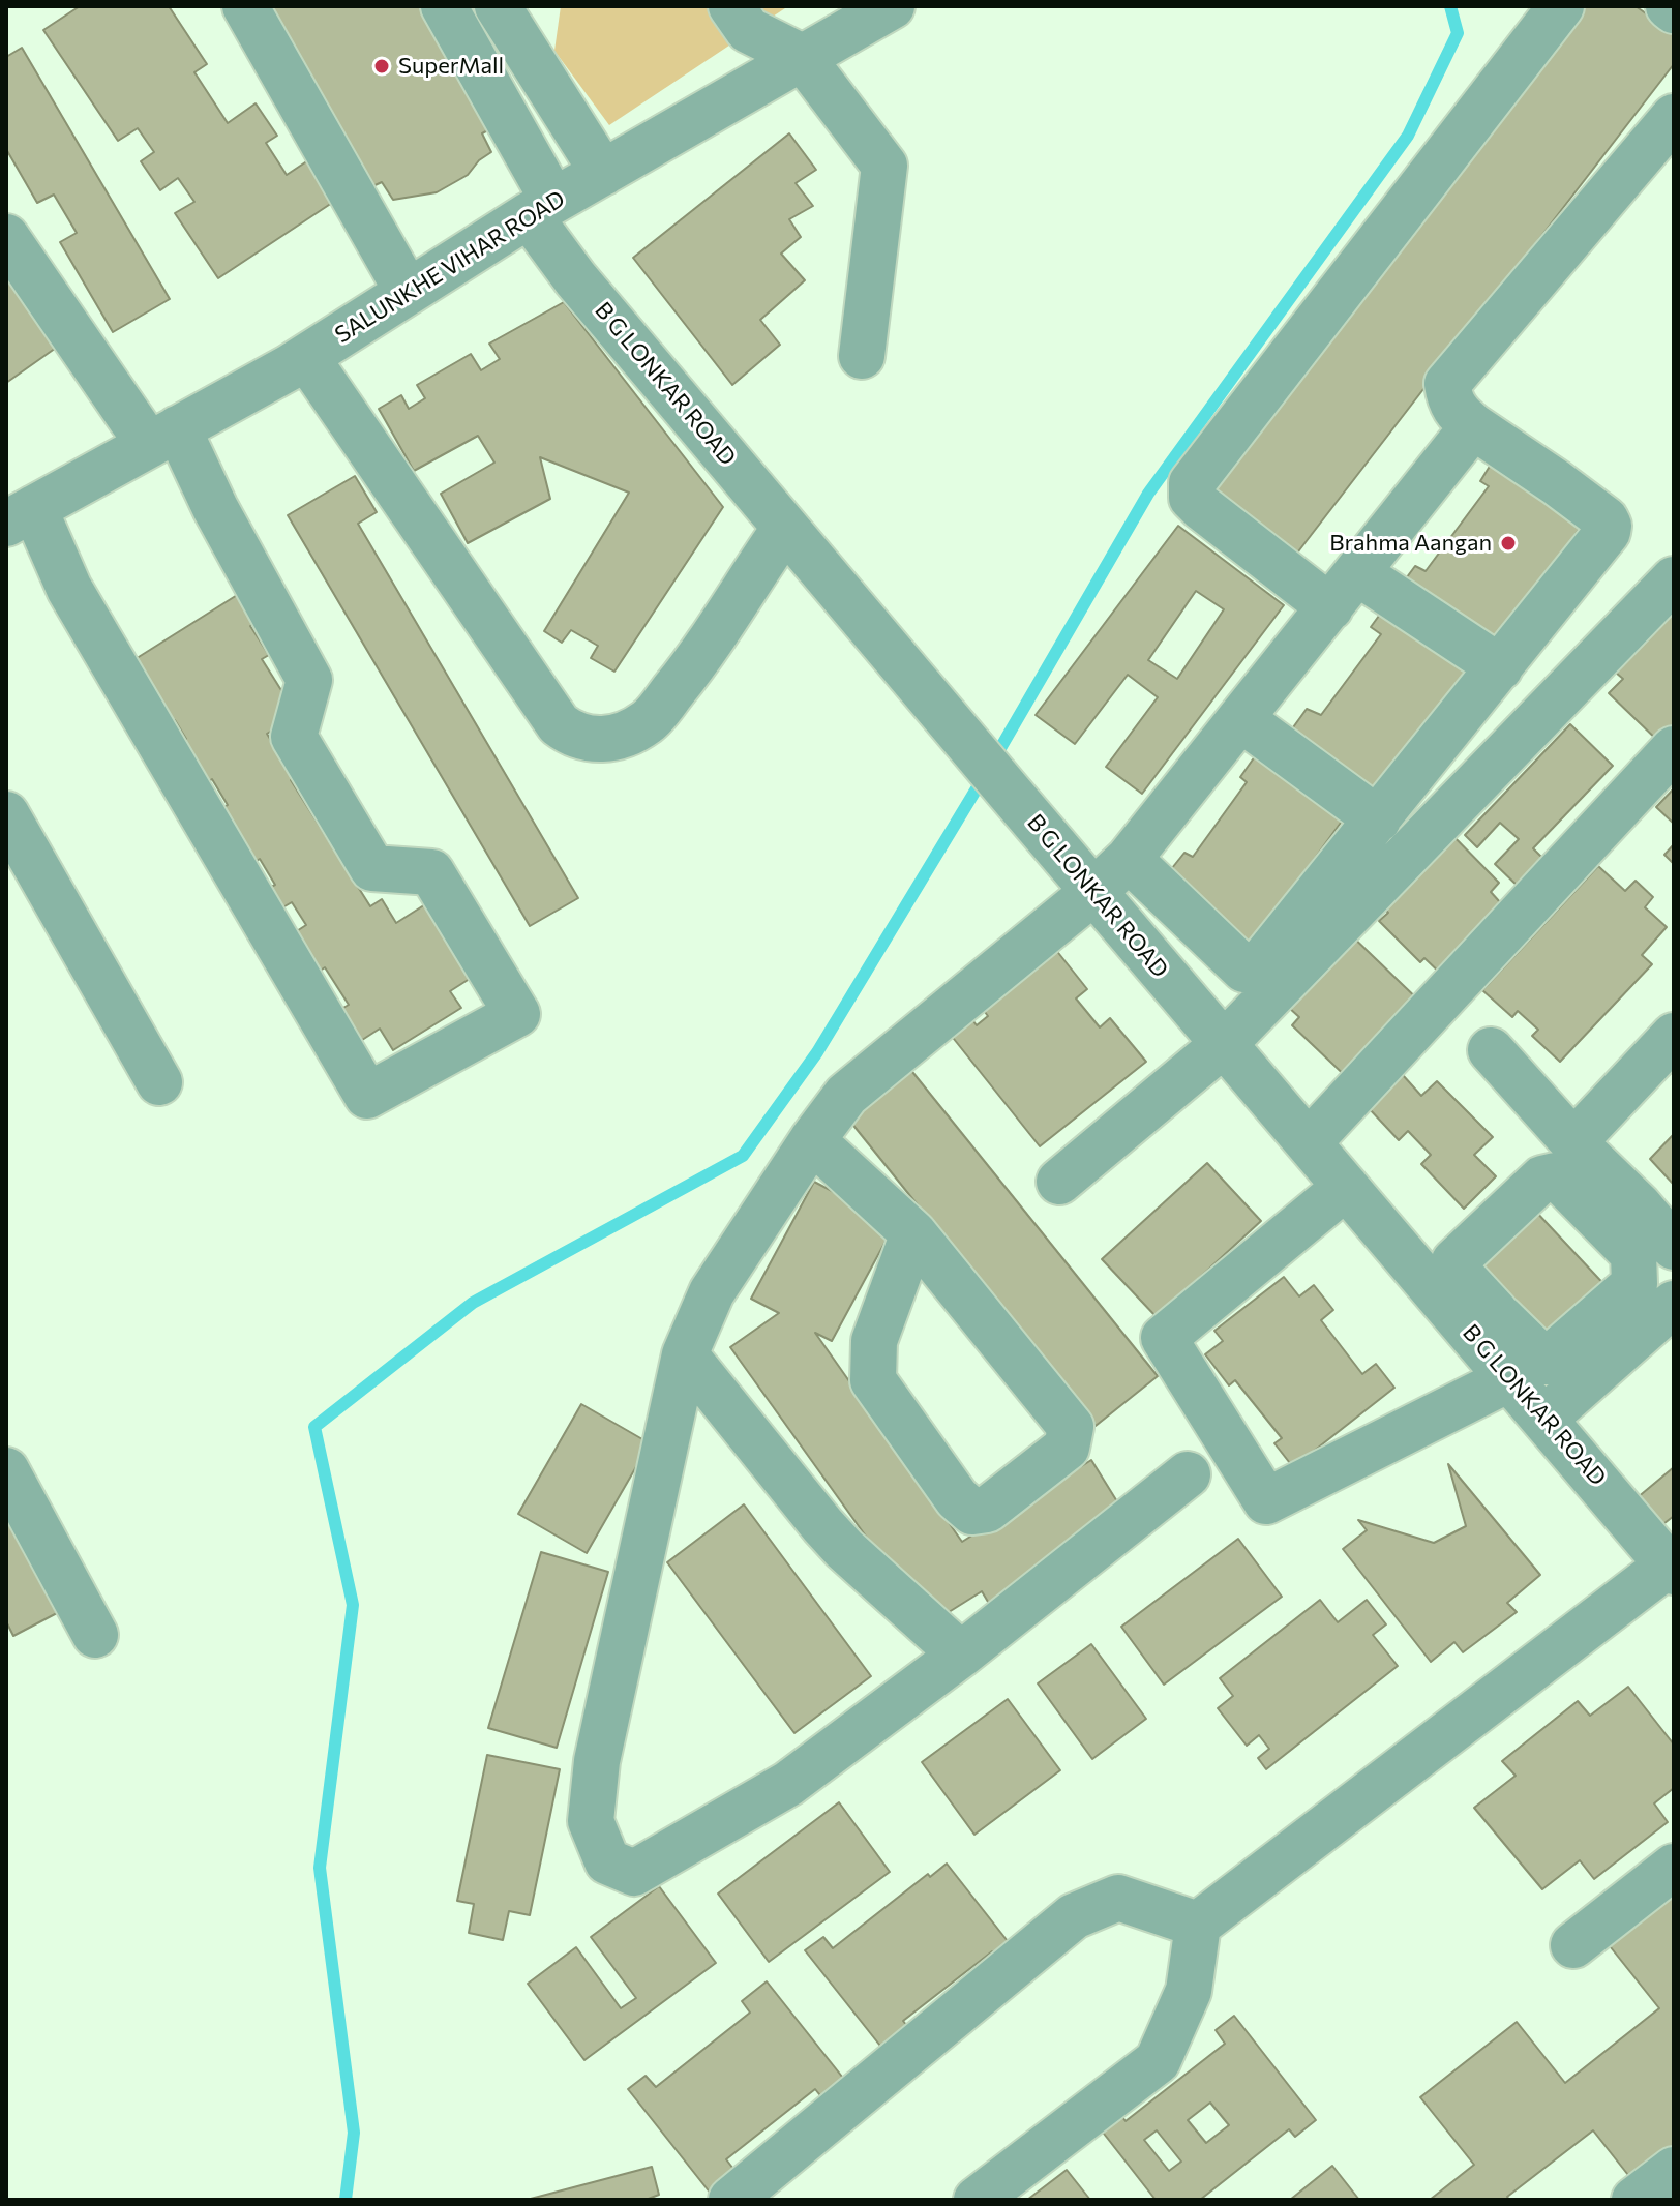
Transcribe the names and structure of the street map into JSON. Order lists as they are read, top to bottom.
{
  "streets": {
    "street": ["SALUNKHE VIHAR ROAD", "B G LONKAR ROAD"]
  },
  "crossings": [
    ["SALUNKHE VIHAR ROAD", "B G LONKAR ROAD"]
  ],
  "places": ["SuperMall", "Brahma Aangan"]
}
